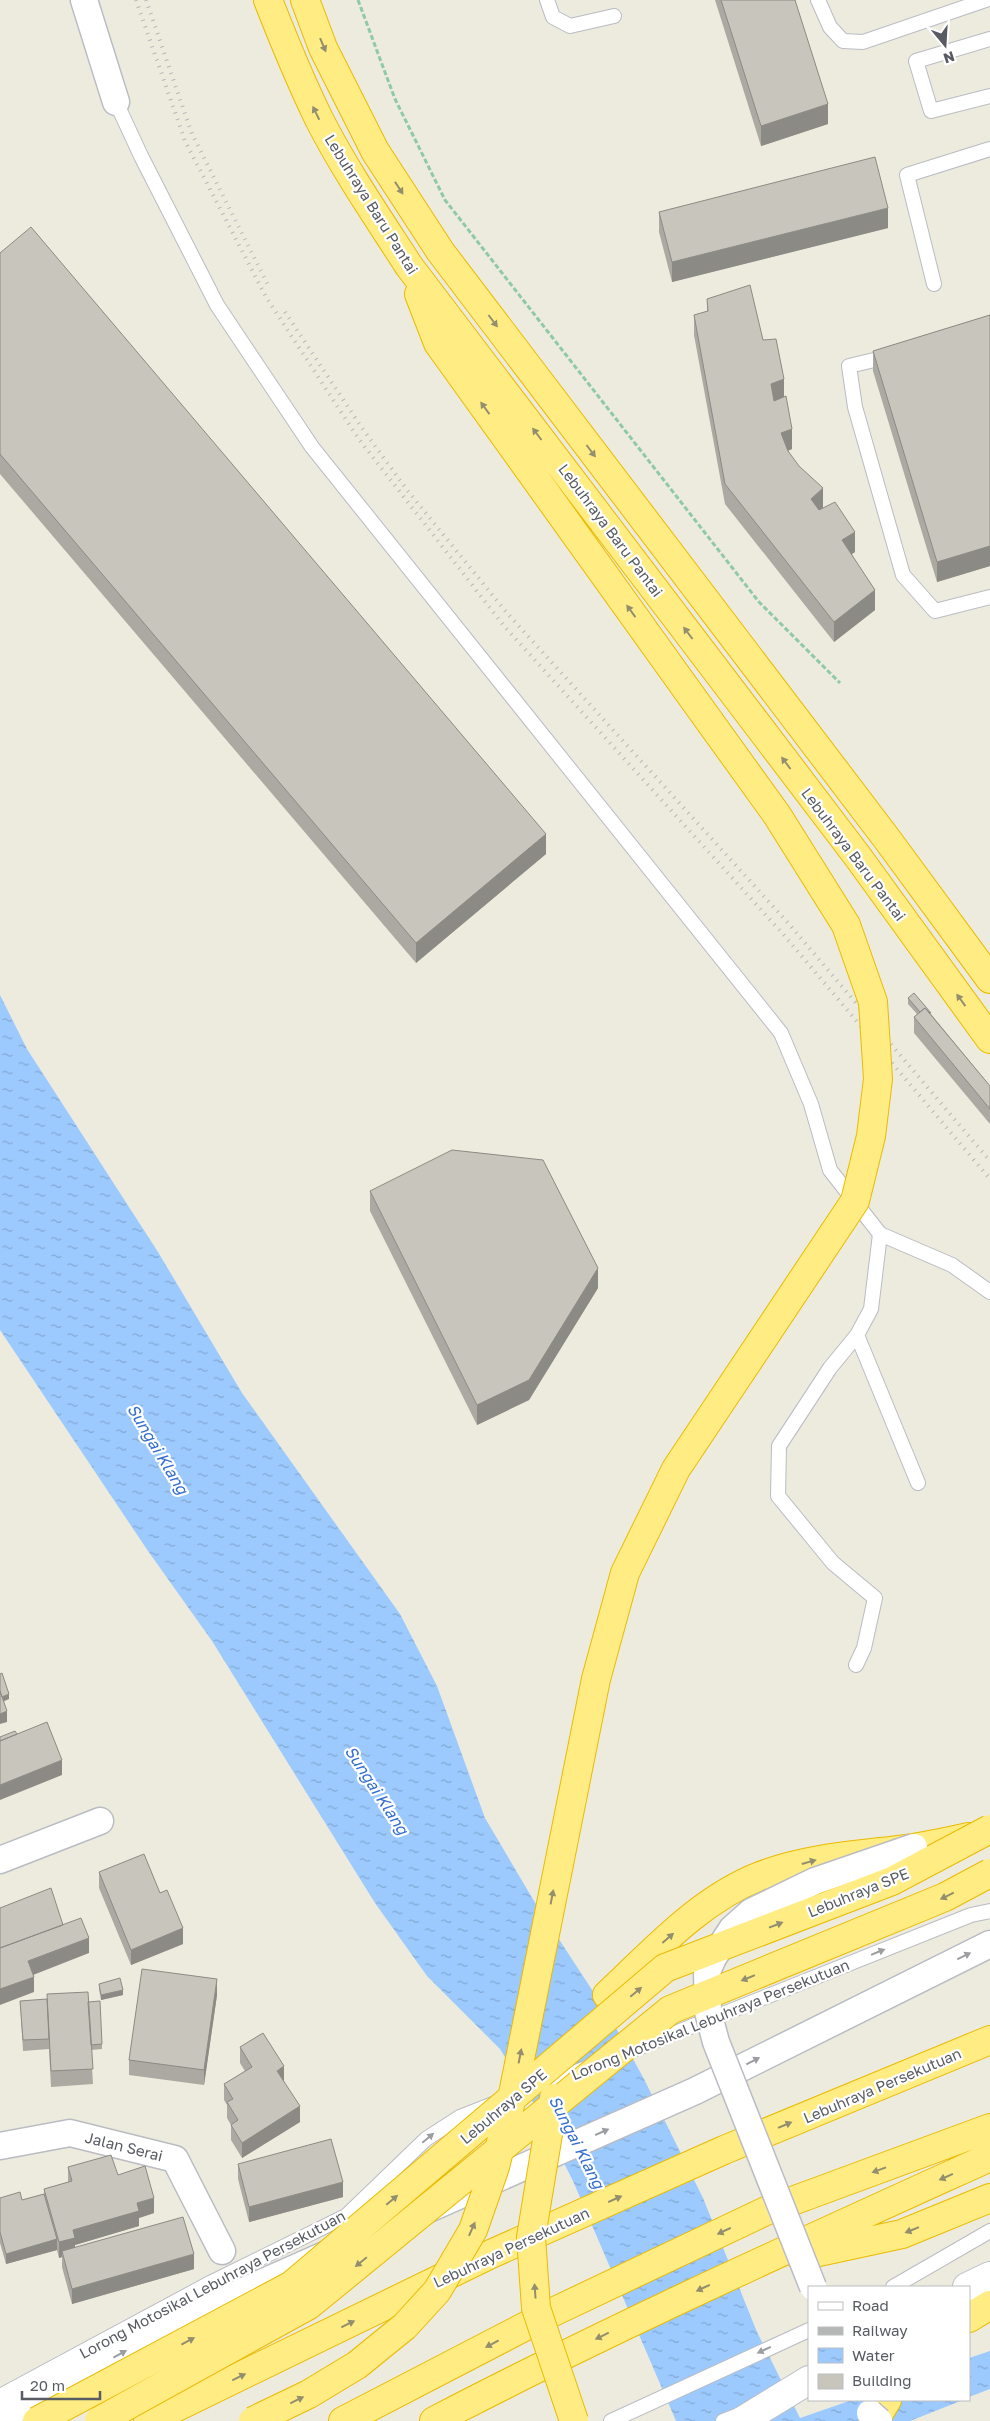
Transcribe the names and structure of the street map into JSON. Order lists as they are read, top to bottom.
{
  "streets": {
    "highway": ["Lebuhraya Baru Pantai", "Lebuhraya SPE", "Lebuhraya Persekutuan"],
    "street": ["Jalan Serai"],
    "lane": ["Lorong Motosikal Lebuhraya Persekutuan"]
  },
  "one_way": ["Lorong Motosikal Lebuhraya Persekutuan"],
  "water": ["Sungai Klang"],
  "legend": [
    "Road",
    "Railway",
    "Water",
    "Building"
  ],
  "scale_bar": "20 m",
  "north": "bottom"
}
